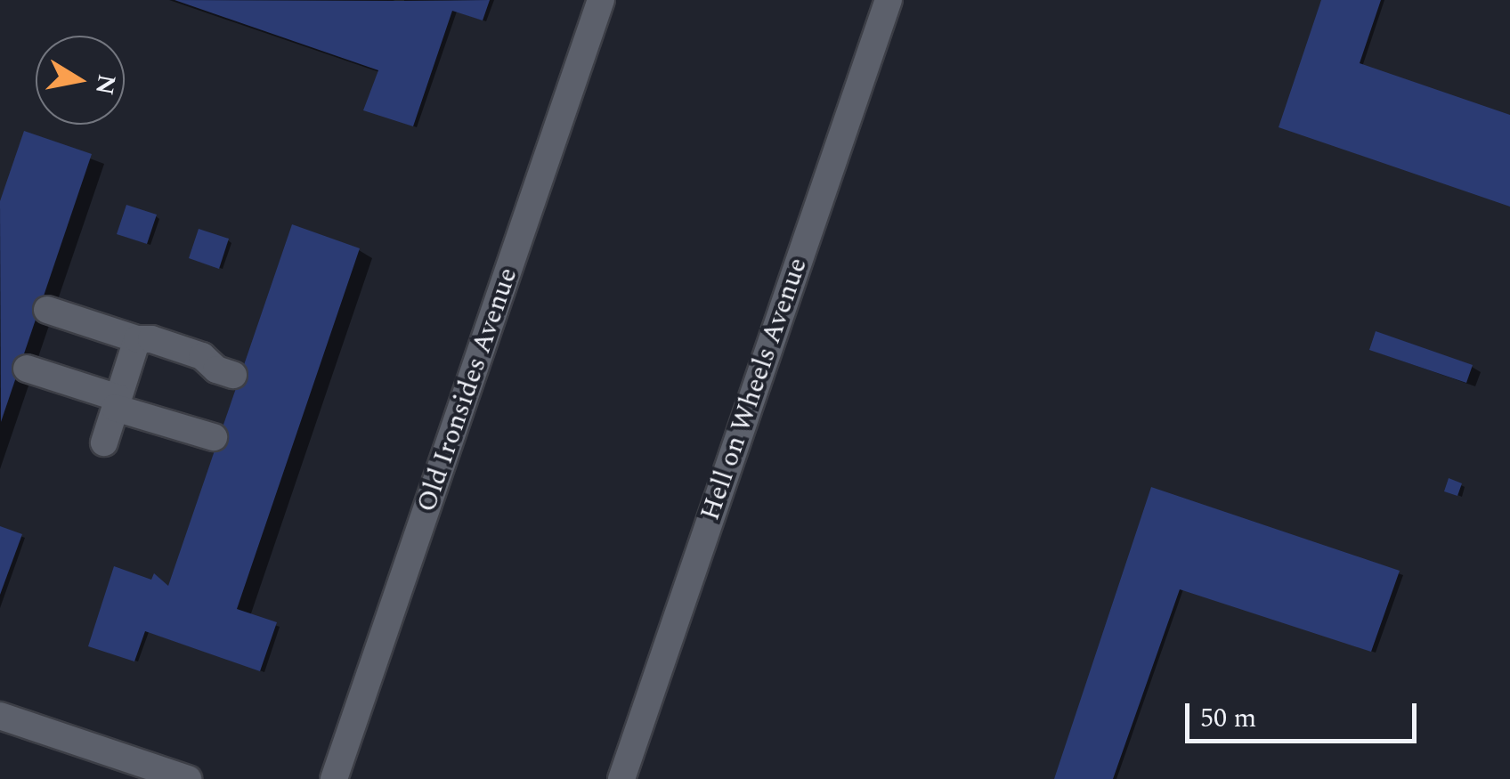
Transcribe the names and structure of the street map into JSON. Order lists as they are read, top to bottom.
{
  "streets": {
    "street": ["Hell on Wheels Avenue", "Old Ironsides Avenue"]
  },
  "scale_bar": "50 m",
  "north": "right"
}
